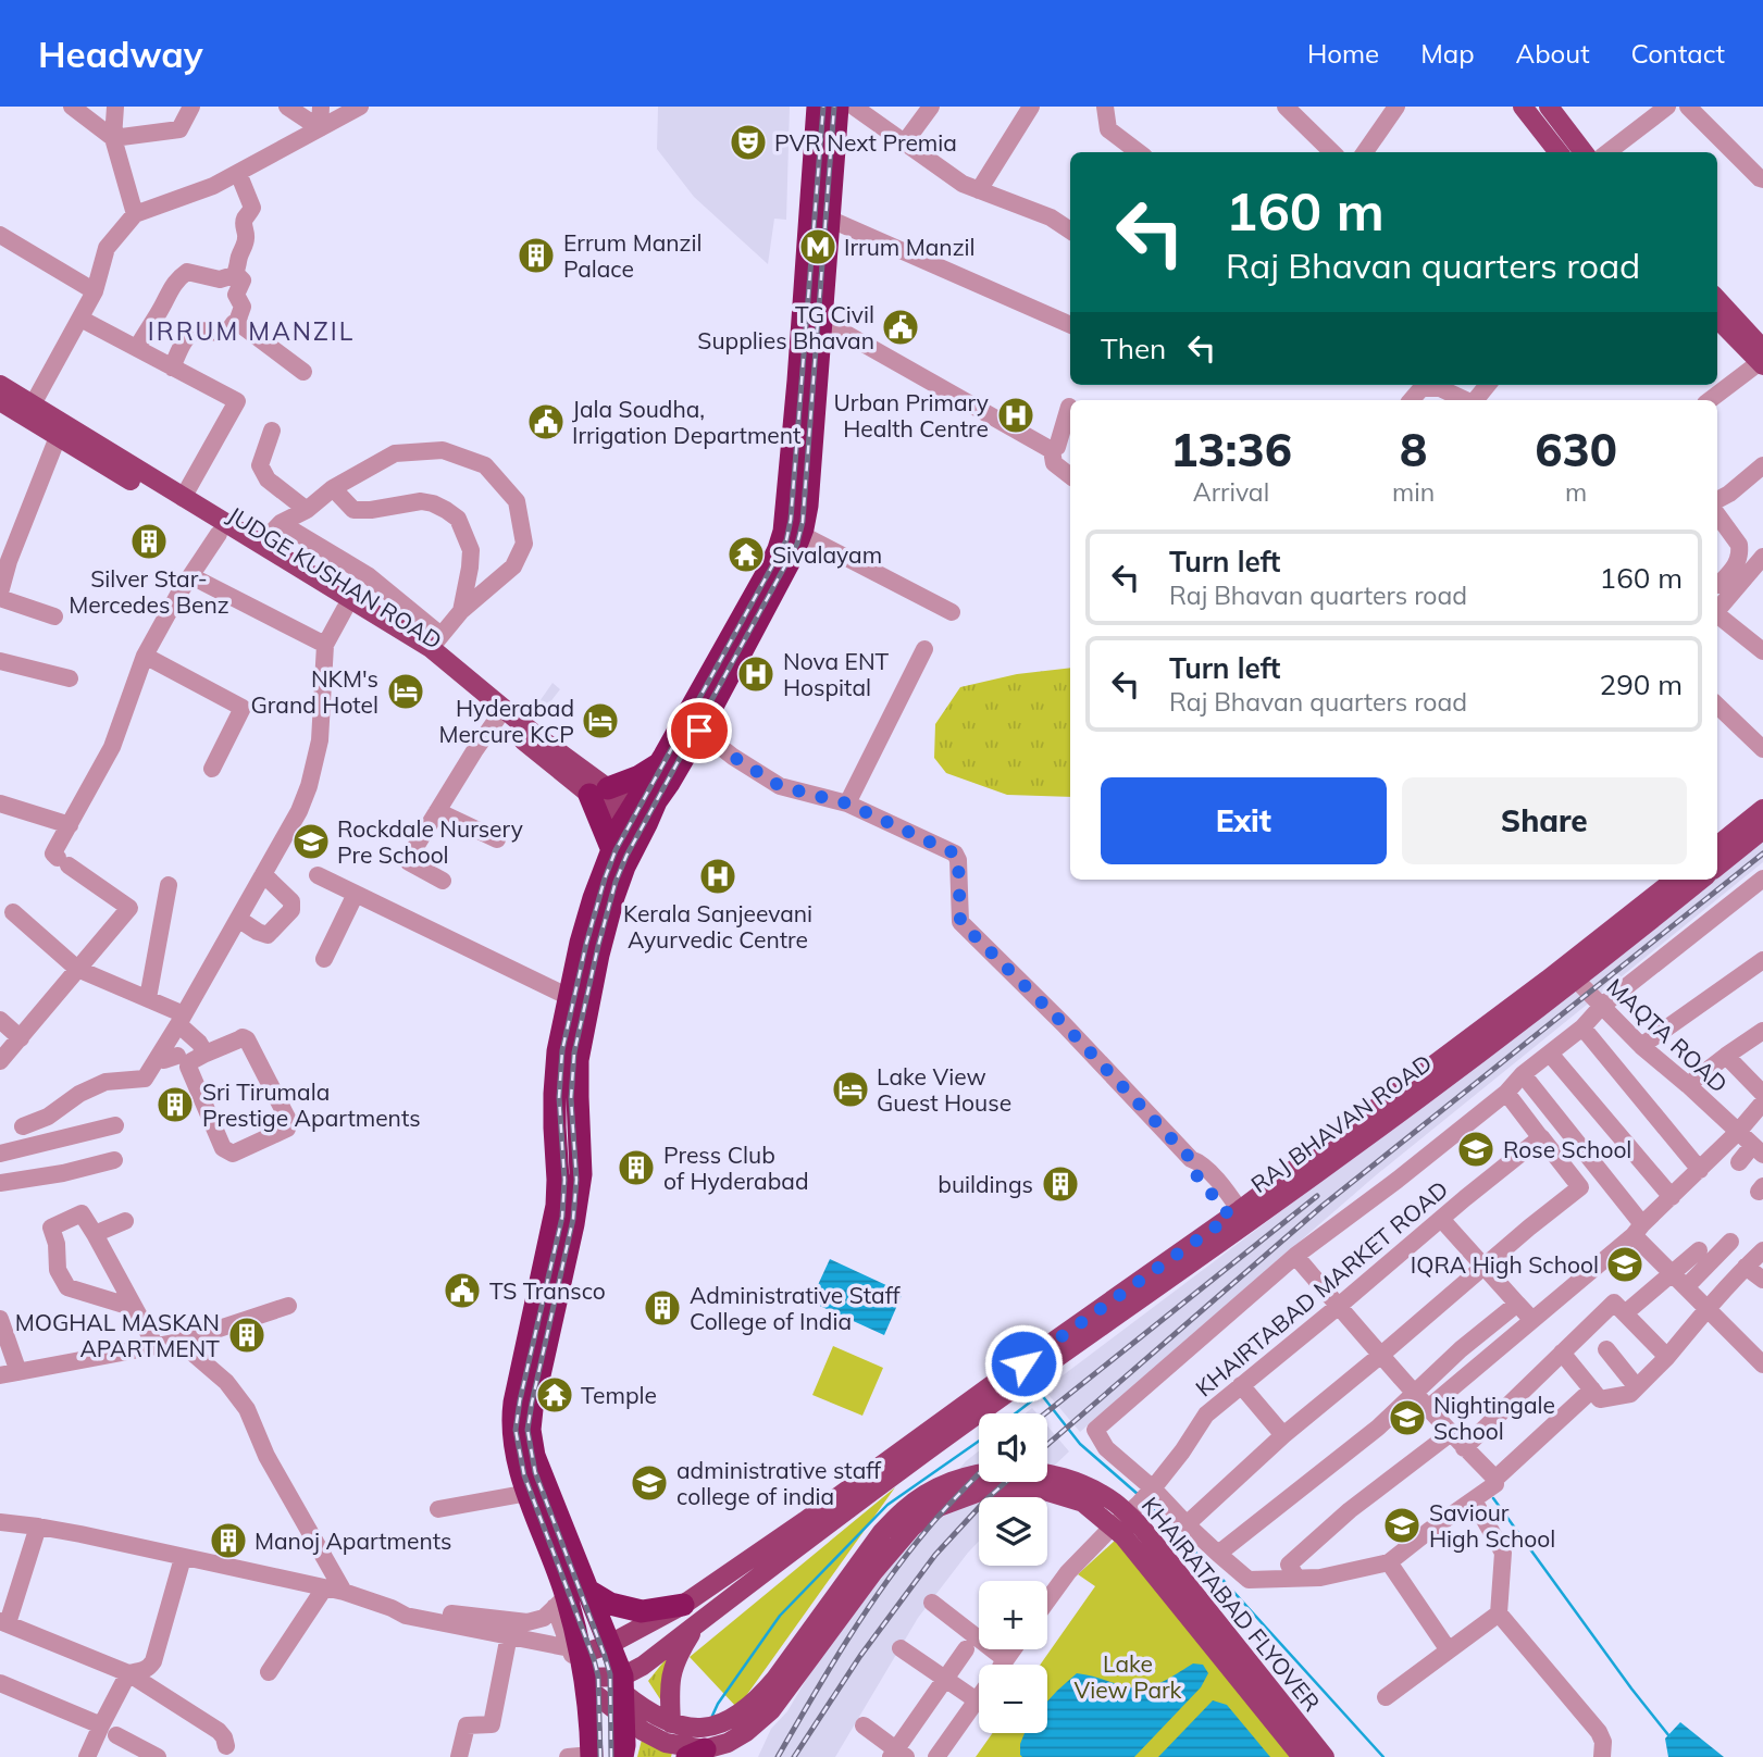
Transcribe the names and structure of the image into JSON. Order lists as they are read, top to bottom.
{
  "streets": {
    "main road": ["JUDGE KUSHAN ROAD", "RAJ BHAVAN ROAD", "KHAIRATABAD FLYOVER"],
    "street": ["MAQTA ROAD", "KHAIRTABAD MARKET ROAD"]
  },
  "crossings": [
    ["MAQTA ROAD", "RAJ BHAVAN ROAD"],
    ["RAJ BHAVAN ROAD", "KHAIRATABAD FLYOVER"]
  ],
  "districts": ["IRRUM MANZIL"],
  "parks": ["Lake View Park"],
  "places": {
    "theatre": ["PVR Next Premia"],
    "metro station": ["Irrum Manzil"],
    "building": [
      "Errum Manzil Palace",
      "Silver Star- Mercedes Benz",
      "Sri Tirumala Prestige Apartments",
      "Press Club of Hyderabad",
      "buildings",
      "Administrative Staff College of India",
      "MOGHAL MASKAN APARTMENT",
      "Manoj Apartments"
    ],
    "public building": ["TG Civil Supplies Bhavan", "Jala Soudha, Irrigation Department", "TS Transco"],
    "hospital": ["Urban Primary Health Centre", "Nova ENT Hospital", "Kerala Sanjeevani Ayurvedic Centre"],
    "temple": ["Sivalayam", "Temple"],
    "hotel": ["NKM's Grand Hotel", "Hyderabad Mercure KCP", "Lake View Guest House"],
    "school or university": [
      "Rockdale Nursery Pre School",
      "Rose School",
      "IQRA High School",
      "Nightingale School",
      "administrative staff college of india",
      "Saviour High School"
    ]
  },
  "page": {
    "header": "Headway",
    "nav": [
      "Home",
      "Map",
      "About",
      "Contact"
    ],
    "turn": ["160 m", "Raj Bhavan quarters road"],
    "then": "Then",
    "eta": [
      "13:36",
      "Arrival",
      "8",
      "min",
      "630",
      "m"
    ],
    "list": [
      {
        "name": "Turn left",
        "note": "Raj Bhavan quarters road",
        "value": "160 m"
      },
      {
        "name": "Turn left",
        "note": "Raj Bhavan quarters road",
        "value": "290 m"
      }
    ],
    "buttons": ["Exit", "Share"],
    "map_buttons": ["+", "−"]
  }
}
